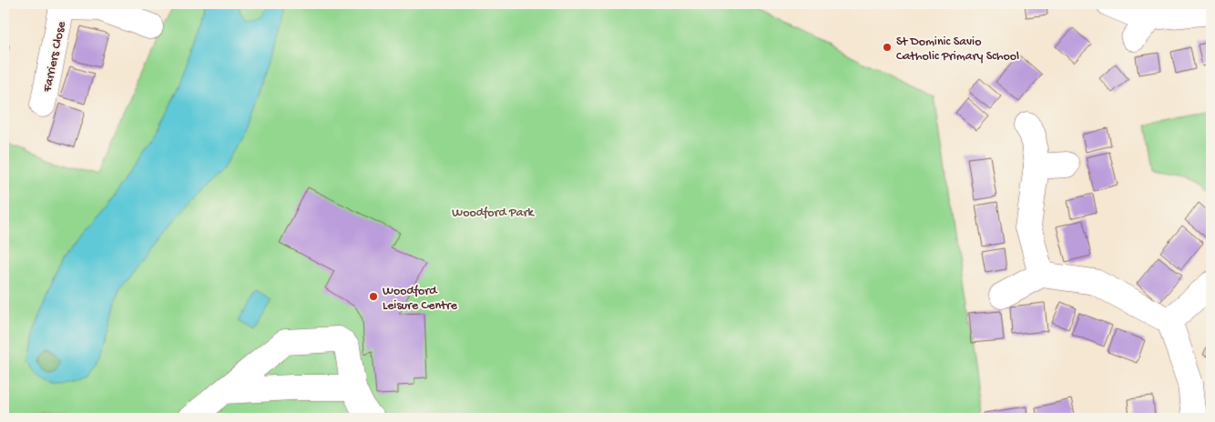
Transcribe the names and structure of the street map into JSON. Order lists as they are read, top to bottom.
{
  "streets": {
    "street": ["Farriers Close"]
  },
  "parks": ["Woodford Park"],
  "places": ["St Dominic Savio Catholic Primary School", "Woodford Leisure Centre"]
}
